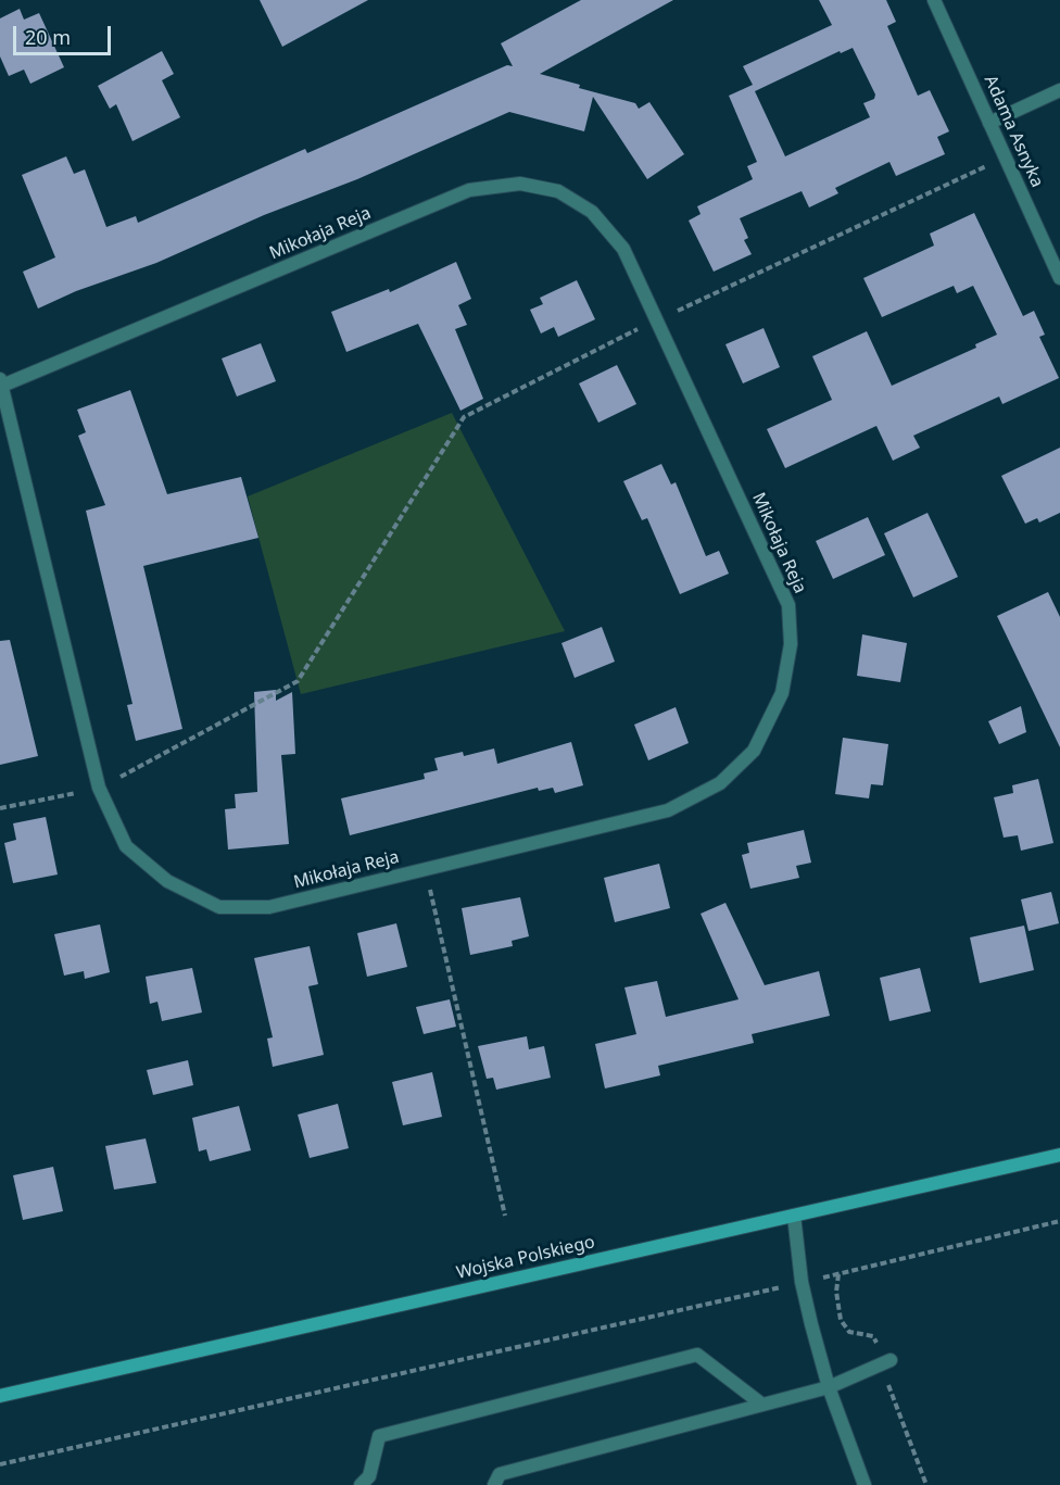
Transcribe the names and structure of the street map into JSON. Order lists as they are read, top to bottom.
{
  "streets": {
    "main road": ["Wojska Polskiego"],
    "street": ["Adama Asnyka", "Mikołaja Reja"]
  },
  "scale_bar": "20 m"
}
